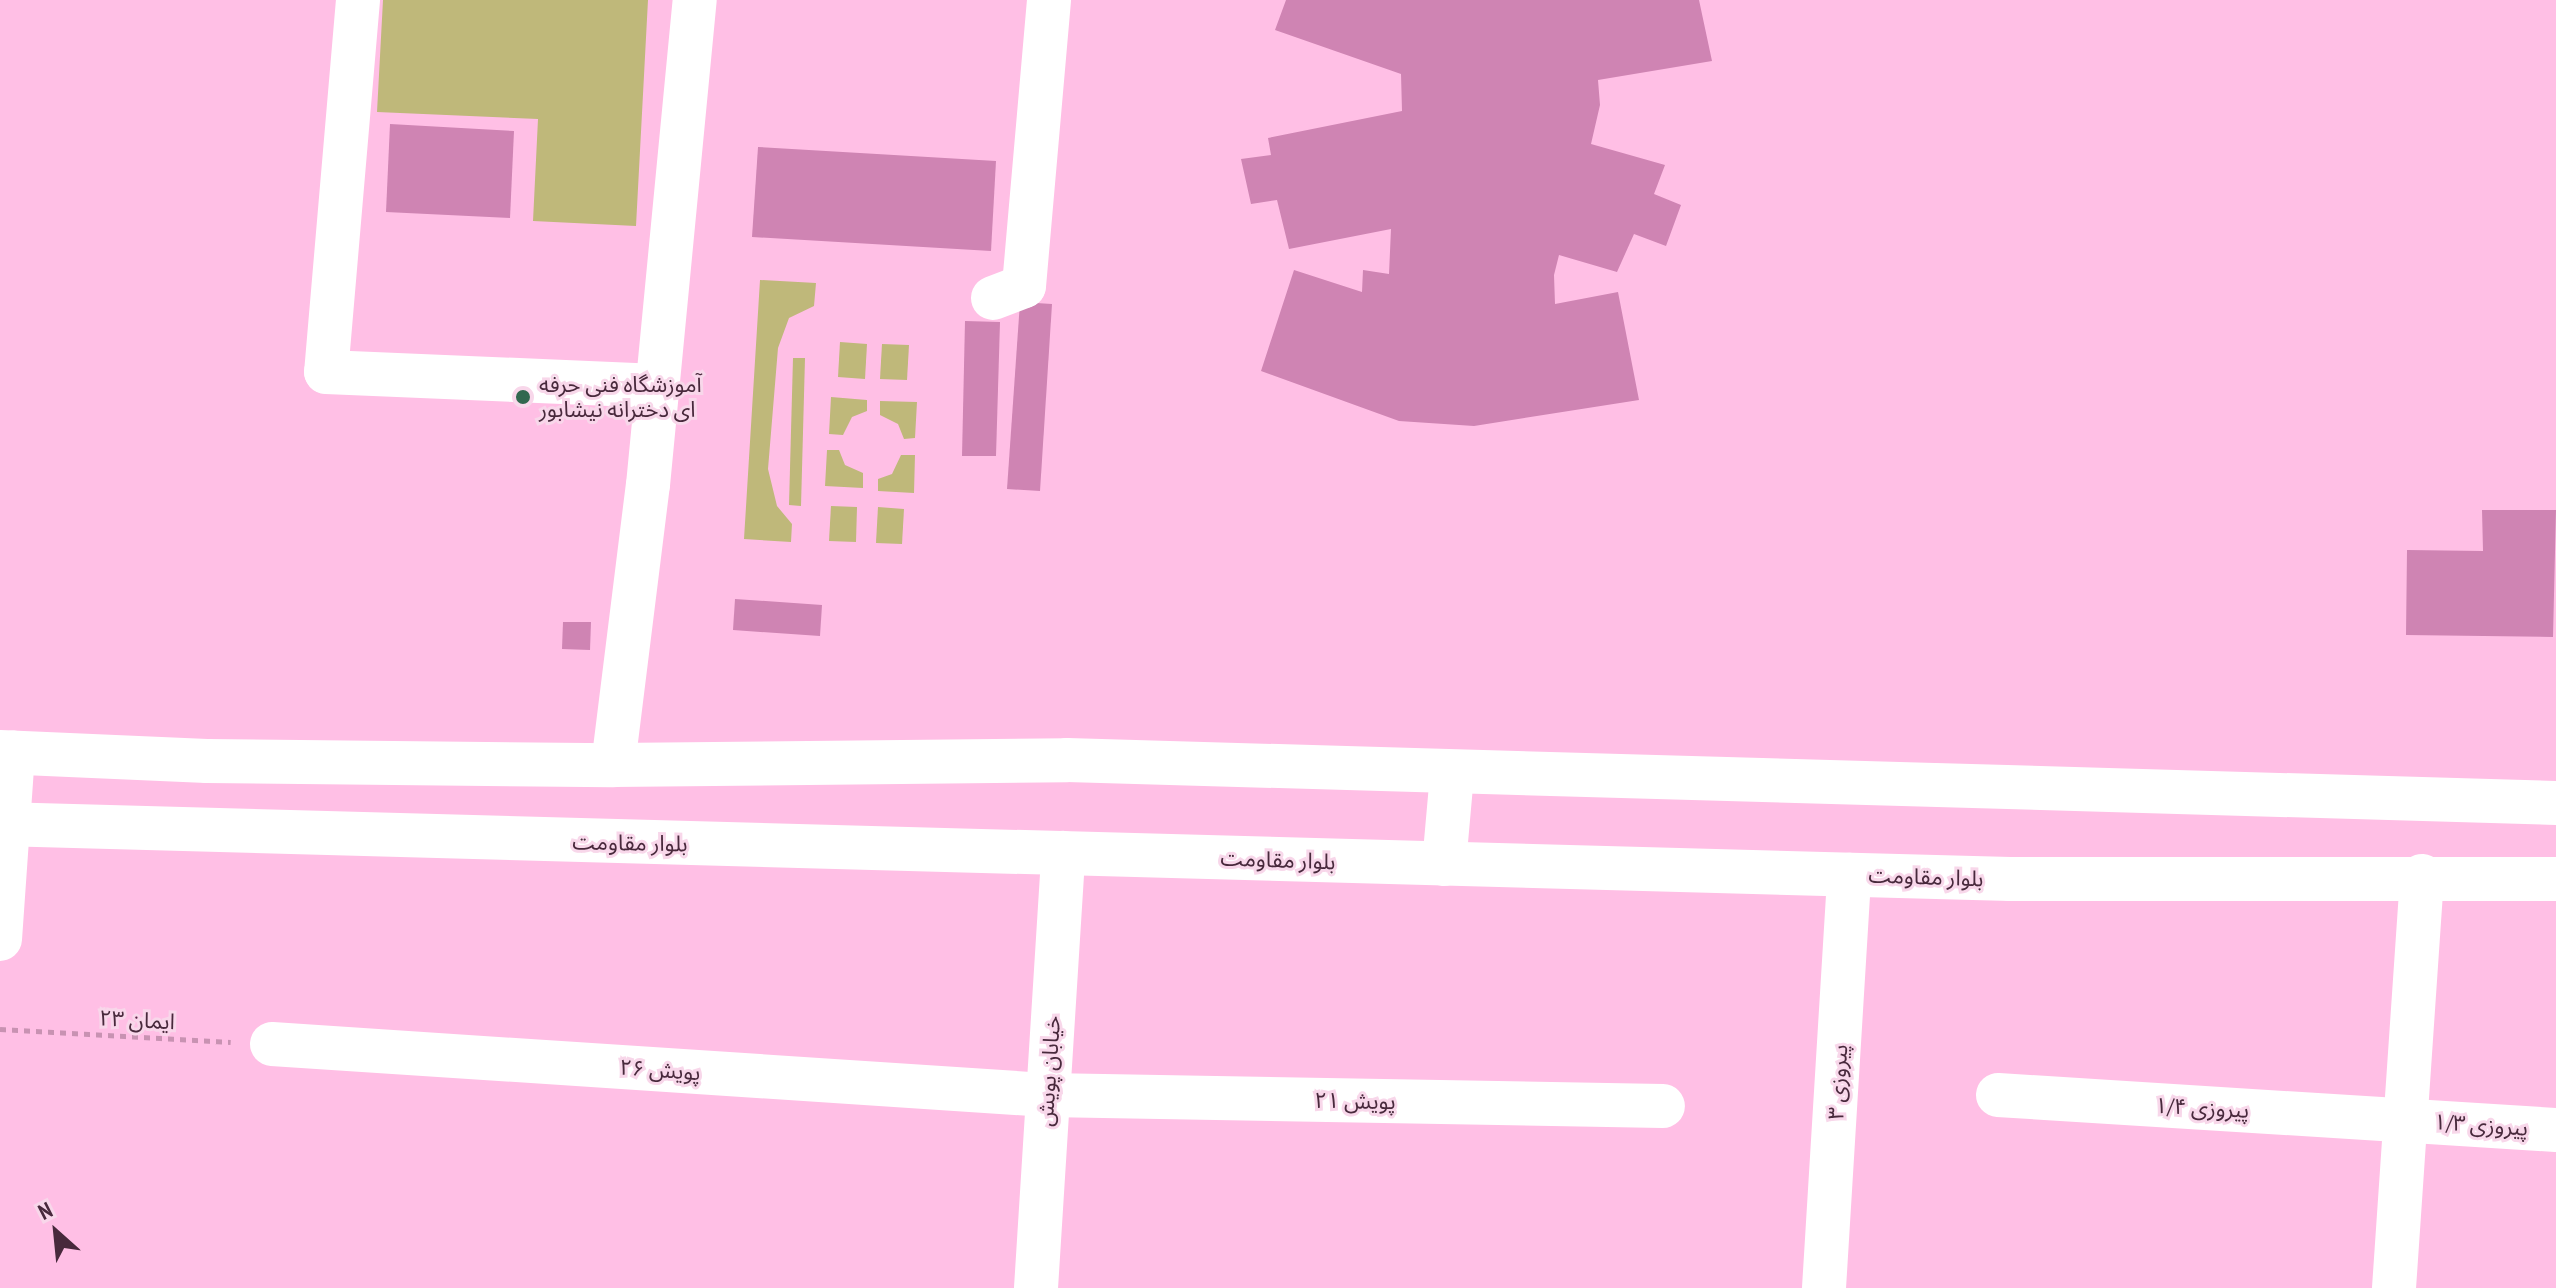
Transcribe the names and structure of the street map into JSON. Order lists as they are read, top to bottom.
{
  "streets": {
    "street": [
      "بلوار مقاومت",
      "پویش ۲۶",
      "خیابان پویش",
      "پیروزی ۳",
      "پویش ۲۱",
      "پیروزی ۱/۴",
      "پیروزی ۱/۳"
    ],
    "path": ["ایمان ۲۳"]
  },
  "crossings": [
    ["بلوار مقاومت", "خیابان پویش"],
    ["بلوار مقاومت", "پیروزی ۳"],
    ["ایمان ۲۳", "پویش ۲۶"],
    ["پویش ۲۶", "خیابان پویش"],
    ["پویش ۲۶", "پویش ۲۱"],
    ["خیابان پویش", "پویش ۲۱"],
    ["پیروزی ۱/۴", "پیروزی ۱/۳"]
  ],
  "places": ["آموزشگاه فنی حرفه ای دخترانه نیشابور"],
  "north": "top left"
}
